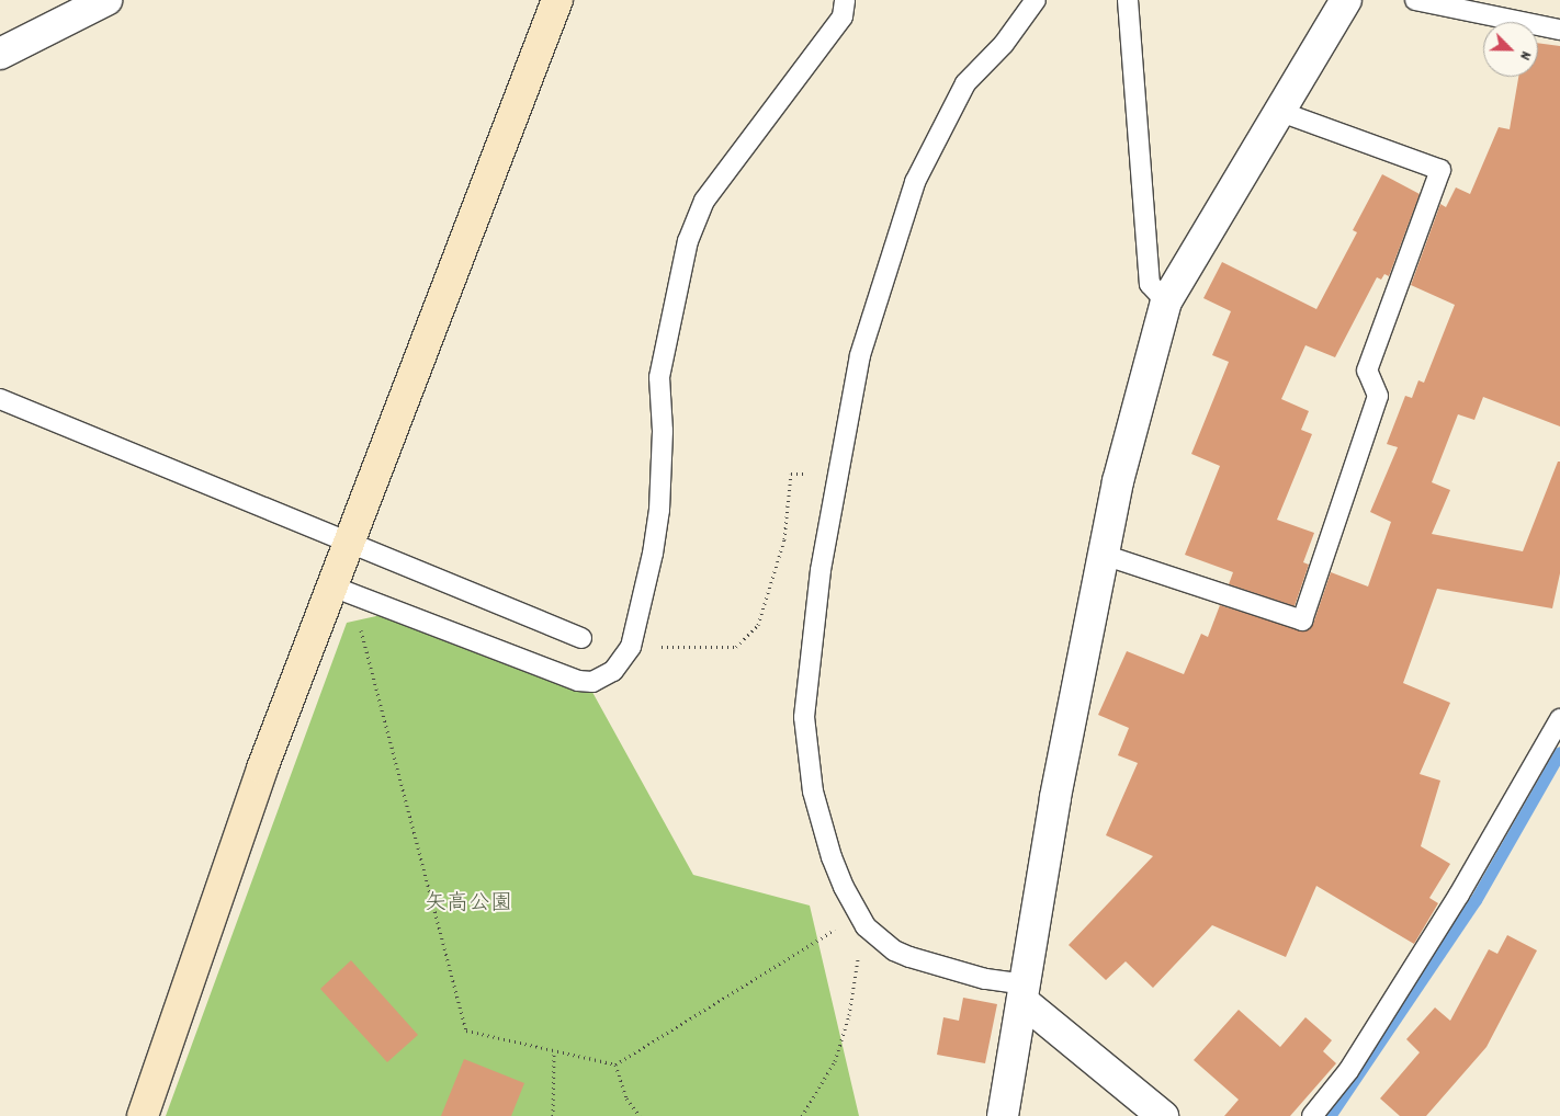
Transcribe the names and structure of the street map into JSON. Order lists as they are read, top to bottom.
{
  "parks": ["矢高公園"],
  "north": "bottom right"
}
